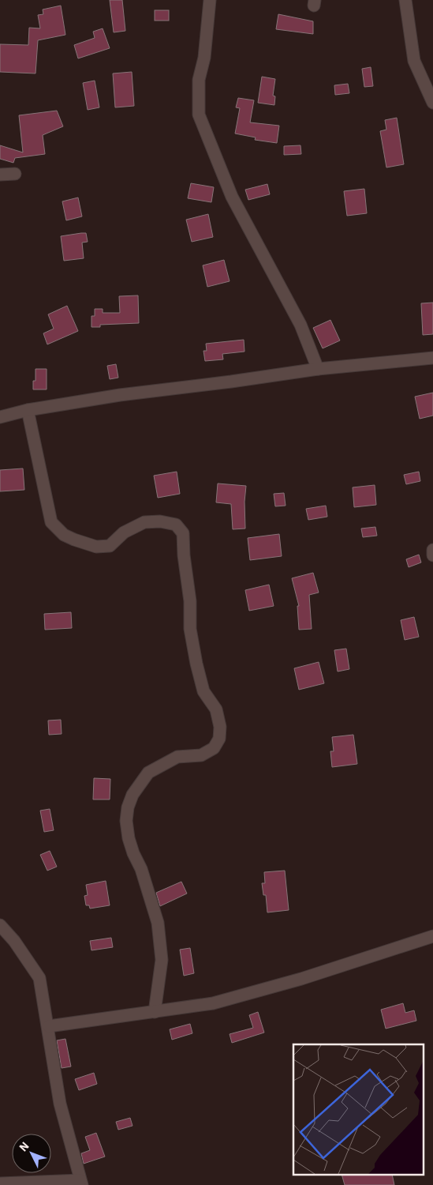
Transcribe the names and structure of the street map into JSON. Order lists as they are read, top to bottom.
{
  "north": "top left"
}
